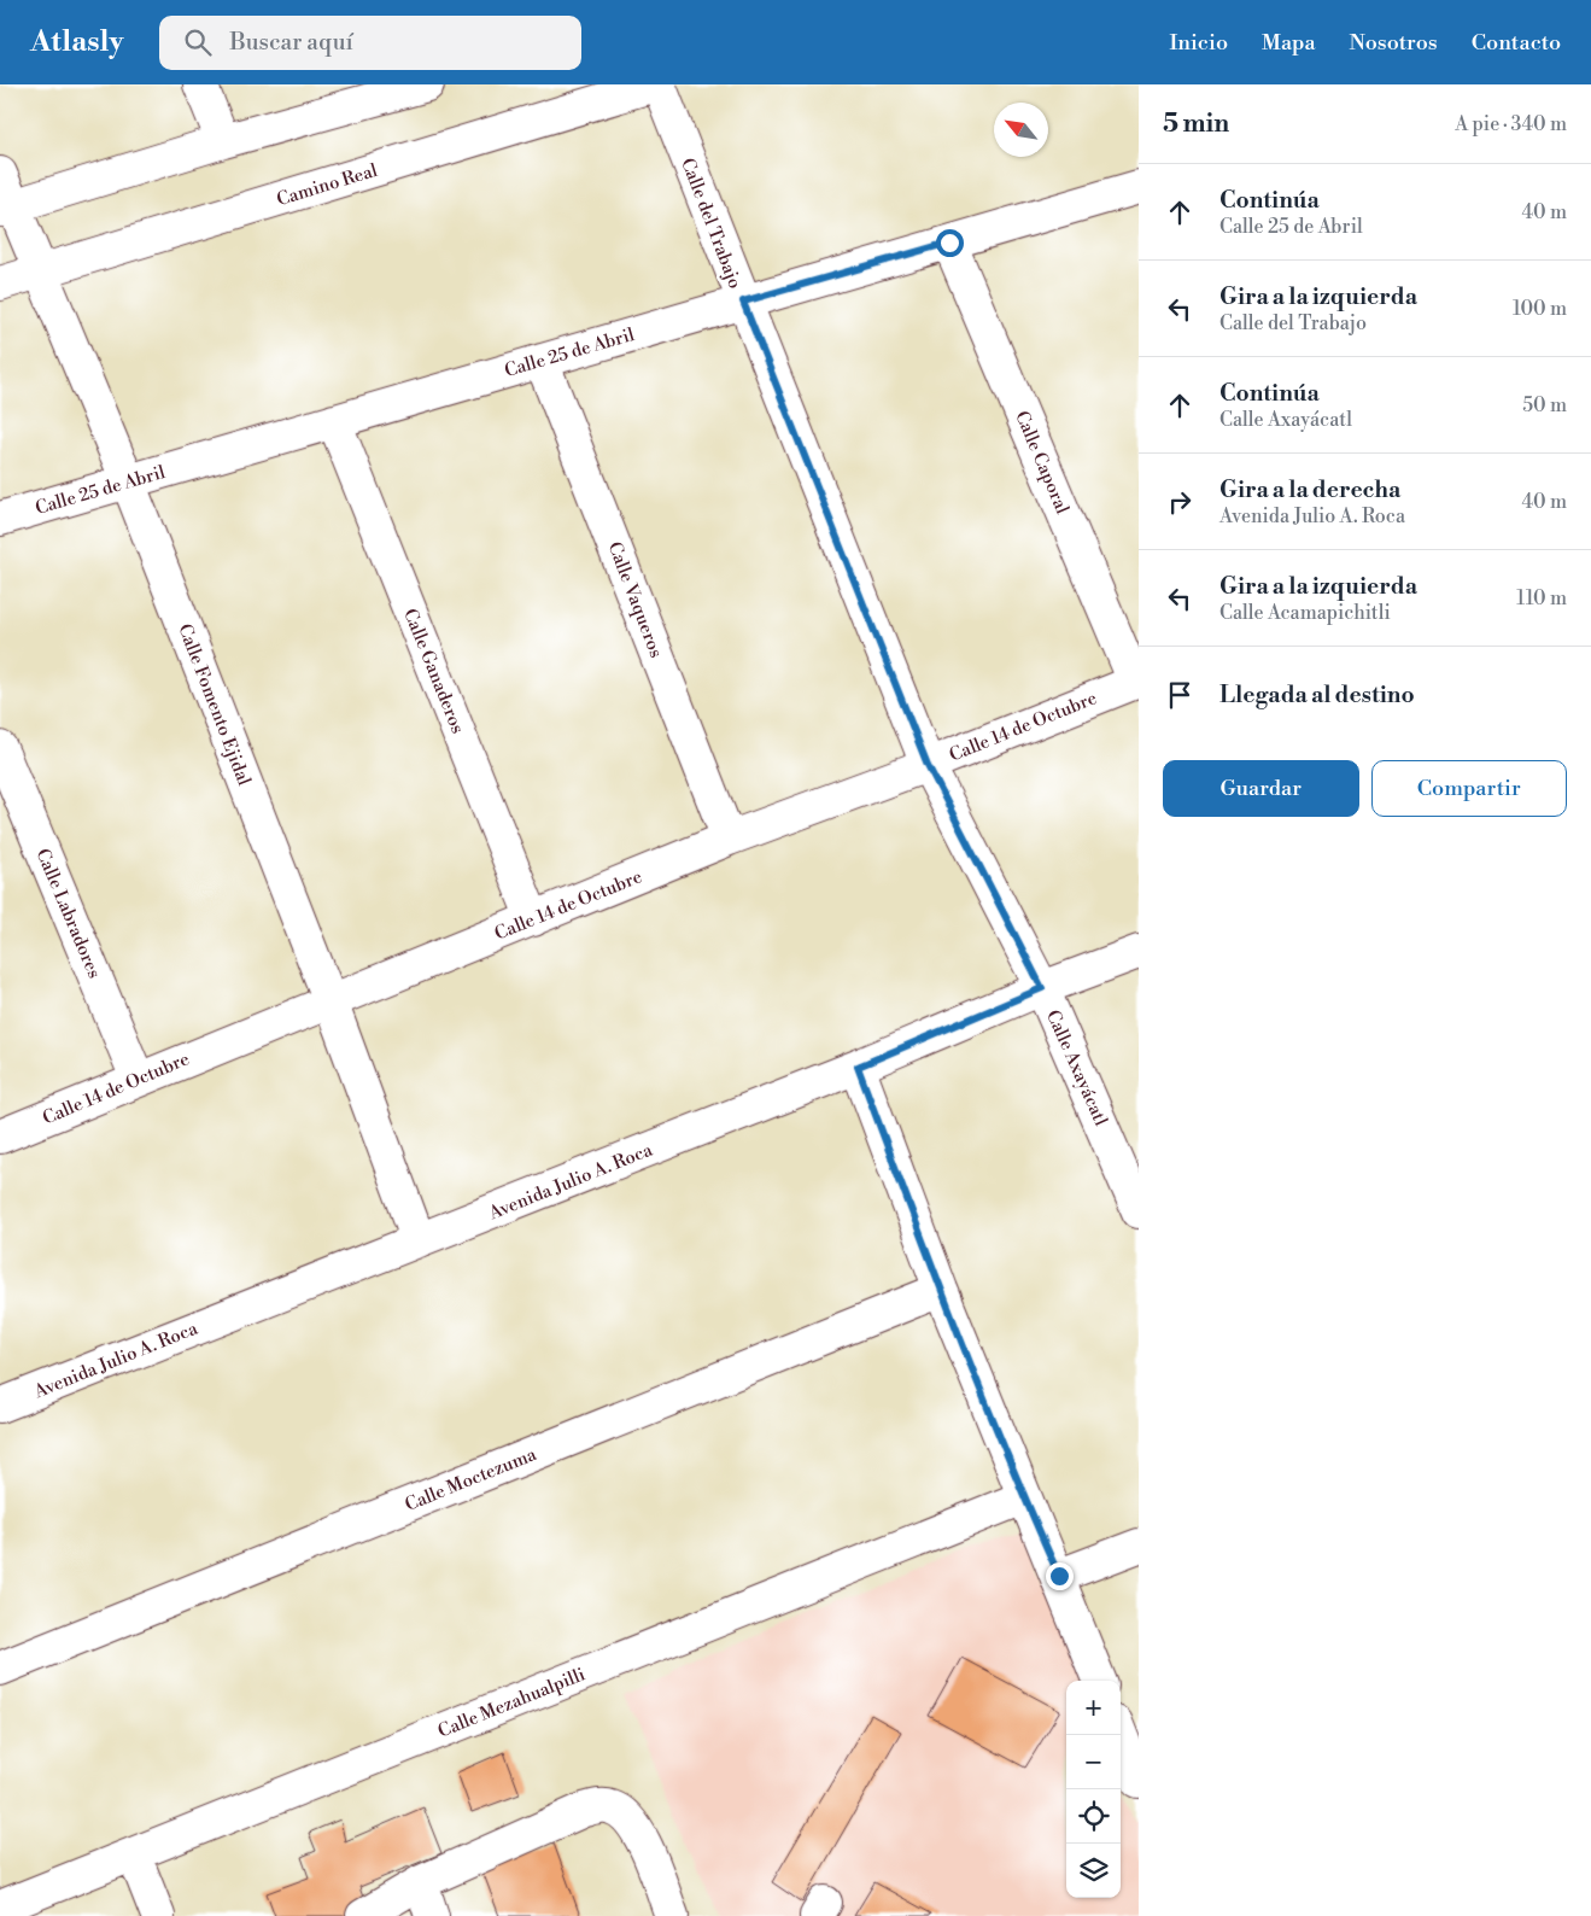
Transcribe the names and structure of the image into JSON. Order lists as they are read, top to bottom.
{
  "streets": {
    "street": [
      "Camino Real",
      "Calle del Trabajo",
      "Calle 25 de Abril",
      "Calle Caporal",
      "Calle Vaqueros",
      "Calle Ganaderos",
      "Calle Fomento Ejidal",
      "Calle 14 de Octubre",
      "Calle Labradores",
      "Calle Axayácatl",
      "Avenida Julio A. Roca",
      "Calle Moctezuma",
      "Calle Mezahualpilli"
    ]
  },
  "crossings": [
    ["Camino Real", "Calle del Trabajo"],
    ["Camino Real", "Calle Fomento Ejidal"],
    ["Calle del Trabajo", "Calle 25 de Abril"],
    ["Calle del Trabajo", "Calle 14 de Octubre"],
    ["Calle del Trabajo", "Calle Axayácatl"],
    ["Calle 25 de Abril", "Calle Caporal"],
    ["Calle 25 de Abril", "Calle Vaqueros"],
    ["Calle 25 de Abril", "Calle Ganaderos"],
    ["Calle 25 de Abril", "Calle Fomento Ejidal"],
    ["Calle Caporal", "Calle 14 de Octubre"],
    ["Calle Vaqueros", "Calle 14 de Octubre"],
    ["Calle Ganaderos", "Calle 14 de Octubre"],
    ["Calle Fomento Ejidal", "Calle 14 de Octubre"],
    ["Calle Fomento Ejidal", "Avenida Julio A. Roca"],
    ["Calle 14 de Octubre", "Calle Labradores"],
    ["Calle 14 de Octubre", "Calle Axayácatl"],
    ["Calle Axayácatl", "Avenida Julio A. Roca"]
  ],
  "north": "top left",
  "page": {
    "header": "Atlasly",
    "search": "Buscar aquí",
    "nav": [
      "Inicio",
      "Mapa",
      "Nosotros",
      "Contacto"
    ],
    "heading": ["5 min", "A pie · 340 m"],
    "list": [
      ["Continúa", "Calle 25 de Abril", "40 m"],
      ["Gira a la izquierda", "Calle del Trabajo", "100 m"],
      ["Continúa", "Calle Axayácatl", "50 m"],
      ["Gira a la derecha", "Avenida Julio A. Roca", "40 m"],
      ["Gira a la izquierda", "Calle Acamapichitli", "110 m"],
      "Llegada al destino"
    ],
    "buttons": ["Guardar", "Compartir"],
    "map_buttons": ["+", "−"]
  }
}
